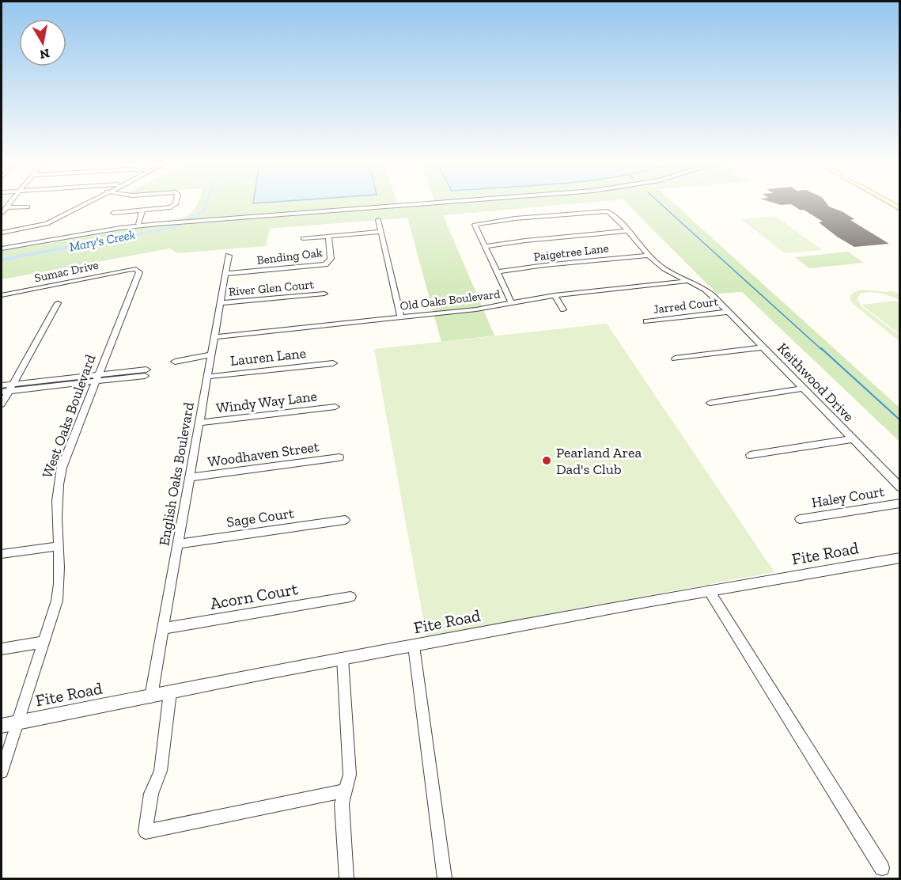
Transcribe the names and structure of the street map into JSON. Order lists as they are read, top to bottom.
{
  "streets": {
    "street": [
      "Paigetree Lane",
      "Bending Oak",
      "Sumac Drive",
      "River Glen Court",
      "Old Oaks Boulevard",
      "Jarred Court",
      "Lauren Lane",
      "Keithwood Drive",
      "Windy Way Lane",
      "West Oaks Boulevard",
      "Woodhaven Street",
      "English Oaks Boulevard",
      "Haley Court",
      "Sage Court",
      "Fite Road",
      "Acorn Court"
    ]
  },
  "crossings": [
    ["Paigetree Lane", "Keithwood Drive"],
    ["Bending Oak", "English Oaks Boulevard"],
    ["Sumac Drive", "West Oaks Boulevard"],
    ["River Glen Court", "English Oaks Boulevard"],
    ["Old Oaks Boulevard", "Keithwood Drive"],
    ["Old Oaks Boulevard", "English Oaks Boulevard"],
    ["Jarred Court", "Keithwood Drive"],
    ["Lauren Lane", "English Oaks Boulevard"],
    ["Windy Way Lane", "English Oaks Boulevard"],
    ["West Oaks Boulevard", "Fite Road"],
    ["Woodhaven Street", "English Oaks Boulevard"],
    ["English Oaks Boulevard", "Sage Court"],
    ["English Oaks Boulevard", "Fite Road"],
    ["English Oaks Boulevard", "Acorn Court"]
  ],
  "water": ["Mary's Creek"],
  "places": ["Pearland Area Dad's Club"],
  "north": "bottom"
}
